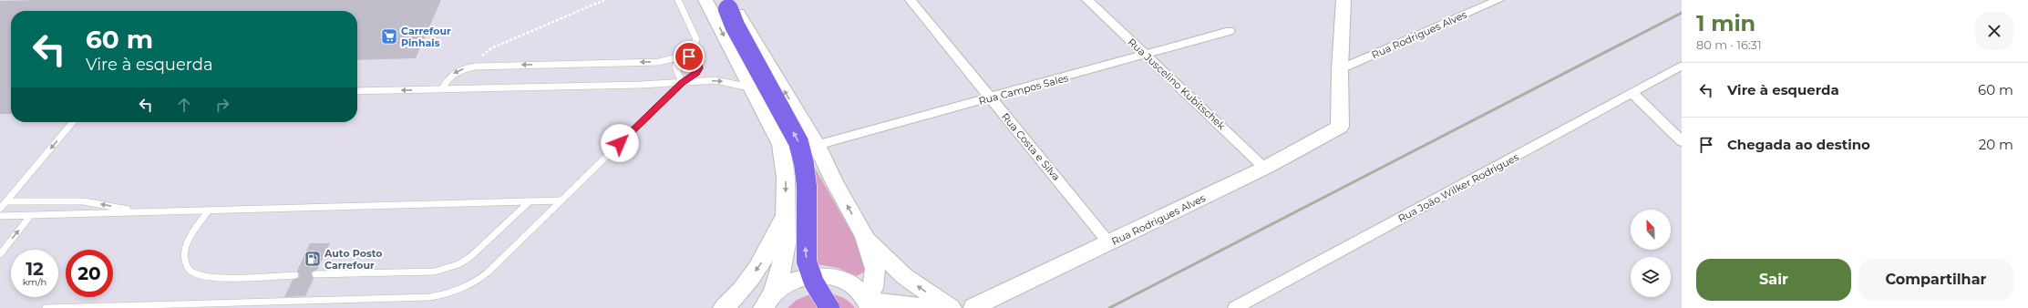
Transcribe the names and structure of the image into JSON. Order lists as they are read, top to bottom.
{
  "streets": {
    "main road": ["Rua Rodrigues Alves"],
    "street": [
      "Rua Juscelino Kubitschek",
      "Rua Campos Sales",
      "Rua Costa e Silva",
      "Rua João Wilker Rodrigues"
    ]
  },
  "crossings": [
    ["Rua Rodrigues Alves", "Rua Juscelino Kubitschek"],
    ["Rua Rodrigues Alves", "Rua Costa e Silva"],
    ["Rua Juscelino Kubitschek", "Rua Campos Sales"],
    ["Rua Campos Sales", "Rua Costa e Silva"]
  ],
  "places": {
    "supermarket": ["Carrefour Pinhais"],
    "fuel station": ["Auto Posto Carrefour"]
  },
  "north": "top",
  "page": {
    "heading": ["1 min", "80 m · 16:31"],
    "turn": ["60 m", "Vire à esquerda"],
    "list": [
      {
        "name": "Vire à esquerda",
        "value": "60 m"
      },
      {
        "name": "Chegada ao destino",
        "value": "20 m"
      }
    ],
    "speed": "12 km/h",
    "limit": "20",
    "buttons": ["Sair", "Compartilhar"]
  }
}
